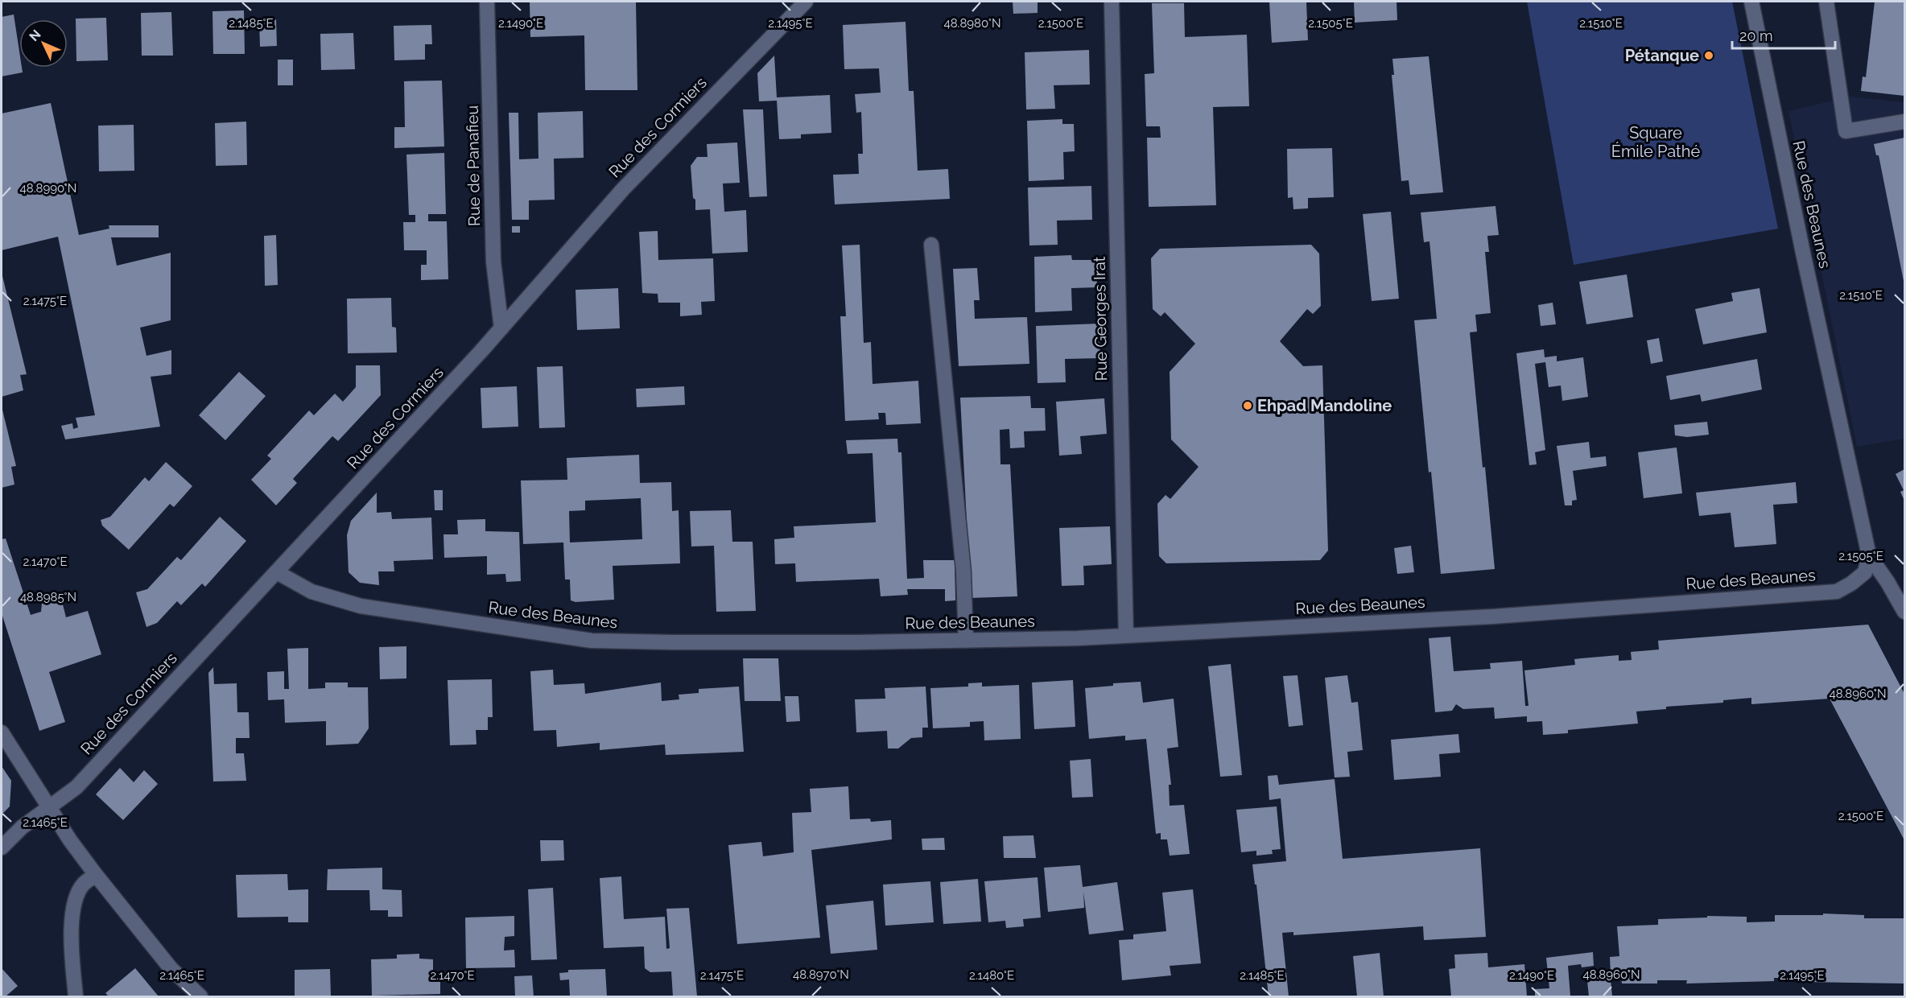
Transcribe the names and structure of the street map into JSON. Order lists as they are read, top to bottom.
{
  "streets": {
    "street": [
      "Rue des Cormiers",
      "Rue de Panafieu",
      "Rue des Beaunes",
      "Rue Georges Irat"
    ]
  },
  "crossings": [
    ["Rue des Cormiers", "Rue de Panafieu"],
    ["Rue des Cormiers", "Rue des Beaunes"],
    ["Rue des Beaunes", "Rue Georges Irat"]
  ],
  "parks": ["Square Émile Pathé"],
  "places": ["Pétanque", "Ehpad Mandoline"],
  "scale_bar": "20 m",
  "north": "top left",
  "coordinates": [
    "2.1485°E",
    "2.1490°E",
    "2.1495°E",
    "2.1500°E",
    "2.1505°E",
    "2.1510°E",
    "48.8980°N",
    "48.8990°N",
    "2.1475°E",
    "2.1470°E",
    "48.8985°N",
    "48.8960°N",
    "2.1465°E",
    "48.8970°N",
    "2.1480°E"
  ]
}
